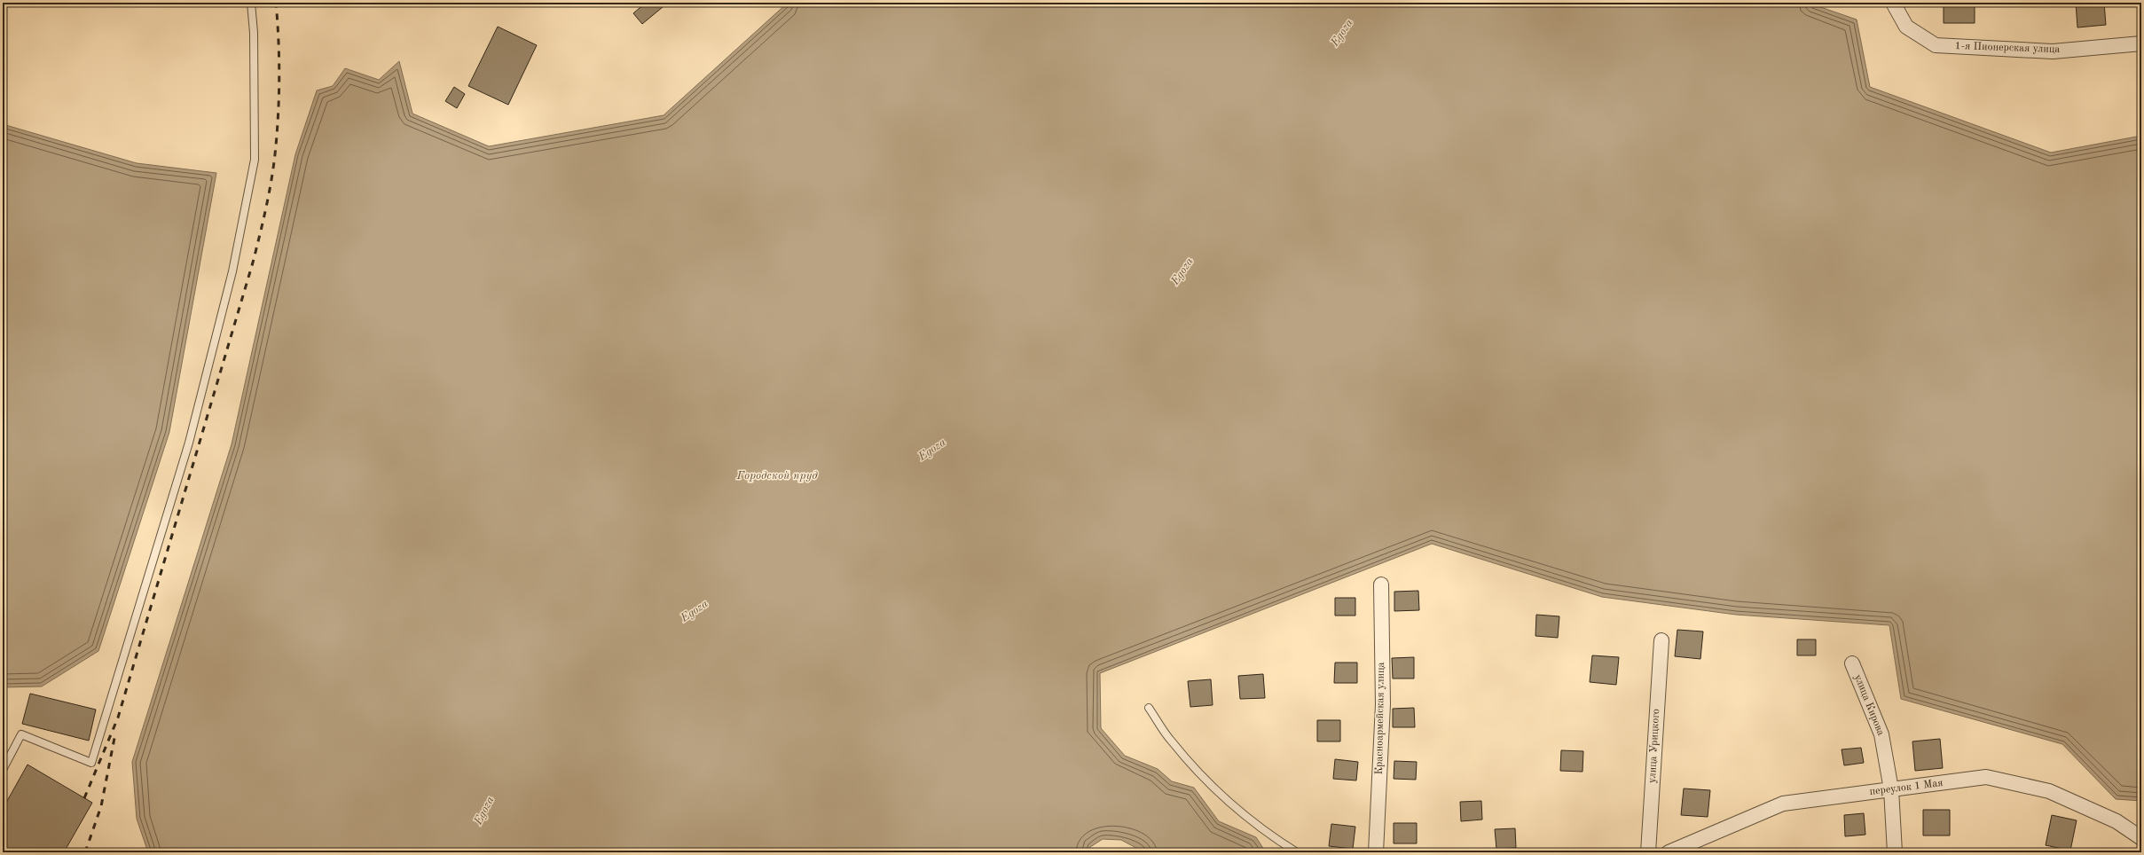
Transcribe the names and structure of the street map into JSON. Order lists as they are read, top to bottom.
{
  "streets": {
    "street": [
      "1-я Пионерская улица",
      "улица Кирова",
      "Красноармейская улица",
      "улица Урицкого",
      "переулок 1 Мая"
    ]
  },
  "crossings": [
    ["улица Кирова", "переулок 1 Мая"]
  ],
  "water": ["Egoza", "Городской пруд"]
}
